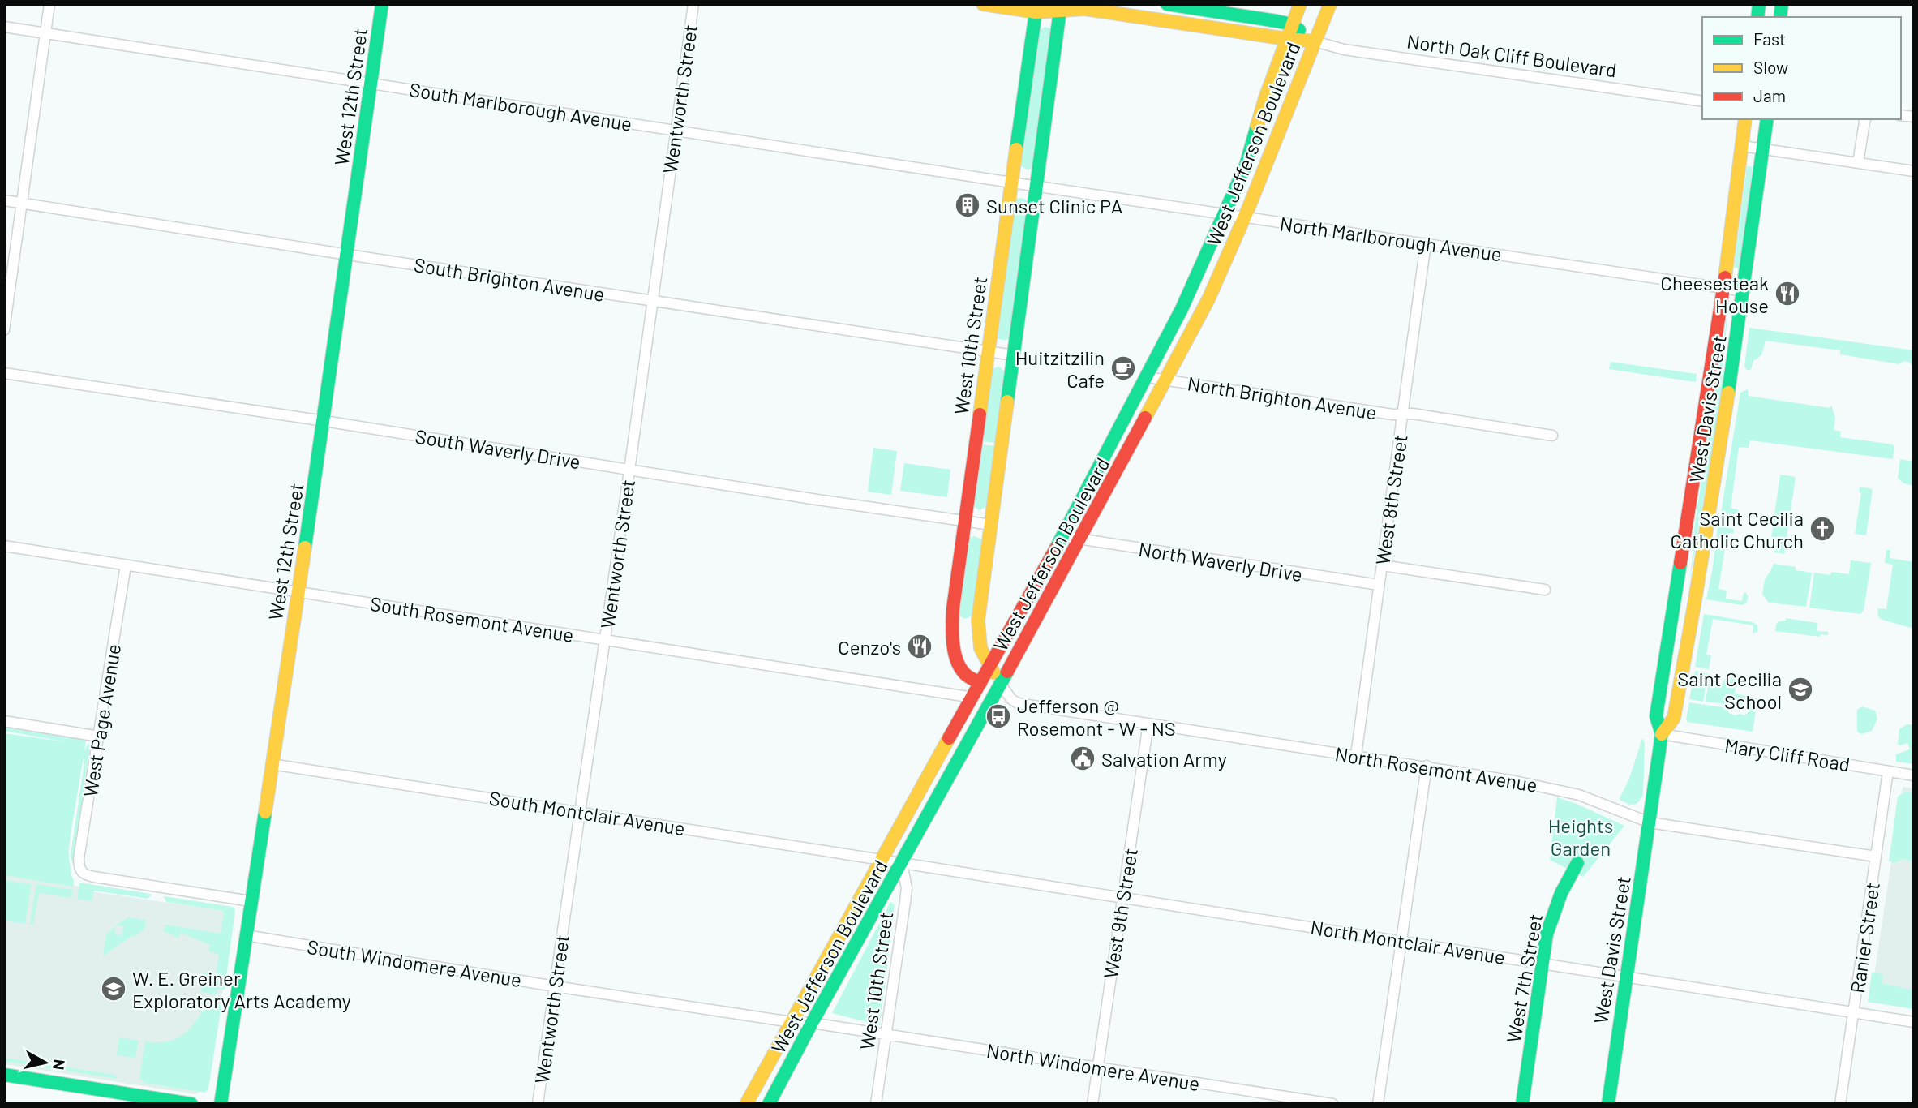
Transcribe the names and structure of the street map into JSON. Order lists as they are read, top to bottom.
{
  "streets": {
    "main road": [
      "North Oak Cliff Boulevard",
      "West 12th Street",
      "West Jefferson Boulevard",
      "West 10th Street",
      "West Davis Street",
      "West 7th Street"
    ],
    "street": [
      "Wentworth Street",
      "South Marlborough Avenue",
      "North Marlborough Avenue",
      "South Brighton Avenue",
      "North Brighton Avenue",
      "South Waverly Drive",
      "West 8th Street",
      "North Waverly Drive",
      "South Rosemont Avenue",
      "West Page Avenue",
      "Mary Cliff Road",
      "North Rosemont Avenue",
      "South Montclair Avenue",
      "West 9th Street",
      "Ranier Street",
      "North Montclair Avenue",
      "South Windomere Avenue",
      "North Windomere Avenue"
    ]
  },
  "crossings": [
    ["North Oak Cliff Boulevard", "West Jefferson Boulevard"],
    ["North Oak Cliff Boulevard", "West 10th Street"],
    ["West 12th Street", "South Marlborough Avenue"],
    ["West 12th Street", "South Brighton Avenue"],
    ["West 12th Street", "South Waverly Drive"],
    ["West 12th Street", "South Rosemont Avenue"],
    ["West 12th Street", "West Page Avenue"],
    ["West 12th Street", "South Montclair Avenue"],
    ["West 12th Street", "South Windomere Avenue"],
    ["Wentworth Street", "South Marlborough Avenue"],
    ["Wentworth Street", "South Brighton Avenue"],
    ["Wentworth Street", "South Waverly Drive"],
    ["Wentworth Street", "South Rosemont Avenue"],
    ["Wentworth Street", "South Montclair Avenue"],
    ["Wentworth Street", "South Windomere Avenue"],
    ["South Marlborough Avenue", "North Marlborough Avenue"],
    ["South Marlborough Avenue", "West 10th Street"],
    ["West Jefferson Boulevard", "North Marlborough Avenue"],
    ["West Jefferson Boulevard", "West 10th Street"],
    ["West Jefferson Boulevard", "North Brighton Avenue"],
    ["West Jefferson Boulevard", "North Waverly Drive"],
    ["West Jefferson Boulevard", "South Rosemont Avenue"],
    ["West Jefferson Boulevard", "North Rosemont Avenue"],
    ["West Jefferson Boulevard", "South Montclair Avenue"],
    ["West Jefferson Boulevard", "North Montclair Avenue"],
    ["West Jefferson Boulevard", "South Windomere Avenue"],
    ["North Marlborough Avenue", "West Davis Street"],
    ["North Marlborough Avenue", "West 8th Street"],
    ["South Brighton Avenue", "West 10th Street"],
    ["West 10th Street", "South Waverly Drive"],
    ["West 10th Street", "South Montclair Avenue"],
    ["West 10th Street", "North Montclair Avenue"],
    ["West 10th Street", "South Windomere Avenue"],
    ["West 10th Street", "North Windomere Avenue"],
    ["North Brighton Avenue", "West 8th Street"],
    ["West Davis Street", "Mary Cliff Road"],
    ["West Davis Street", "North Rosemont Avenue"],
    ["West Davis Street", "North Montclair Avenue"],
    ["West 8th Street", "North Waverly Drive"],
    ["West 8th Street", "North Rosemont Avenue"],
    ["South Rosemont Avenue", "West Page Avenue"],
    ["Mary Cliff Road", "Ranier Street"],
    ["North Rosemont Avenue", "West 9th Street"],
    ["North Rosemont Avenue", "Ranier Street"],
    ["South Montclair Avenue", "North Montclair Avenue"],
    ["West 9th Street", "North Montclair Avenue"],
    ["West 9th Street", "North Windomere Avenue"],
    ["Ranier Street", "North Montclair Avenue"],
    ["North Montclair Avenue", "West 7th Street"],
    ["South Windomere Avenue", "North Windomere Avenue"]
  ],
  "parks": ["Heights Garden"],
  "places": {
    "building": ["Sunset Clinic PA"],
    "restaurant": ["Cheesesteak House", "Cenzo's"],
    "cafe": ["Huitzitzilin Cafe"],
    "church": ["Saint Cecilia Catholic Church"],
    "school or university": ["Saint Cecilia School", "W. E. Greiner Exploratory Arts Academy"],
    "bus stop": ["Jefferson @ Rosemont - W - NS"],
    "public building": ["Salvation Army"]
  },
  "legend": ["Fast", "Slow", "Jam"],
  "north": "right"
}
